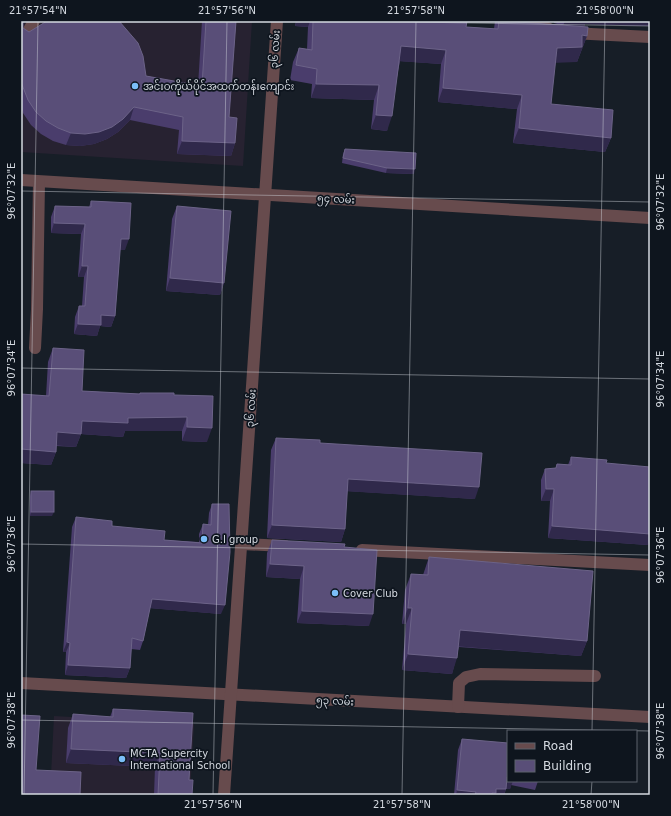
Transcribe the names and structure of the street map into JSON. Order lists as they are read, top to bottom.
{
  "streets": {
    "street": ["၃၆ လမ်း", "၅၄ လမ်း", "၅၃ လမ်း"]
  },
  "crossings": [
    ["၃၆ လမ်း", "၅၄ လမ်း"],
    ["၃၆ လမ်း", "၅၃ လမ်း"]
  ],
  "places": [
    "အင်းဝကိုယ်ပိုင်အထက်တန်းကျောင်း",
    "G.I group",
    "Cover Club",
    "MCTA Supercity International School"
  ],
  "legend": ["Road", "Building"],
  "coordinates": [
    "21°57'54\"N",
    "21°57'56\"N",
    "21°57'58\"N",
    "21°58'00\"N",
    "96°07'32\"E",
    "96°07'34\"E",
    "96°07'36\"E",
    "96°07'38\"E"
  ]
}
